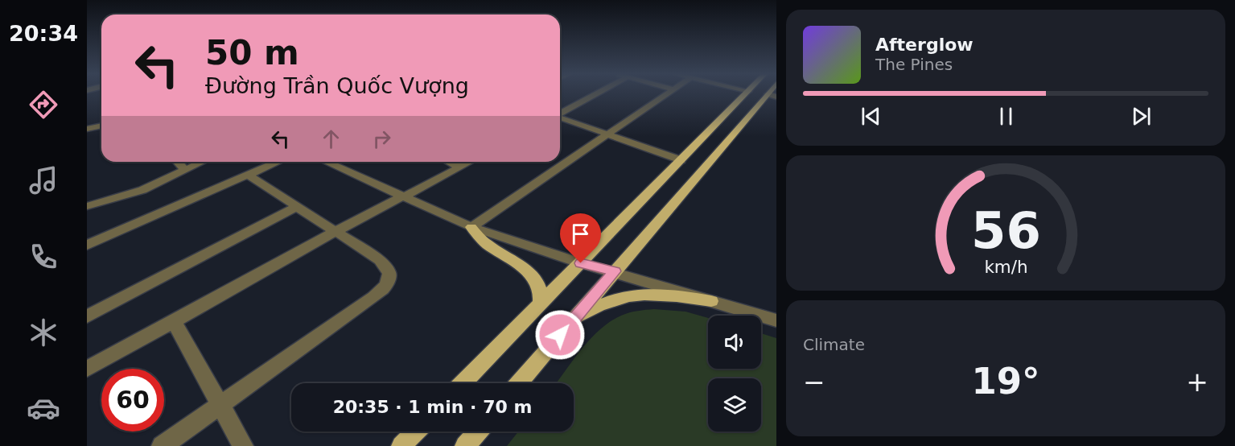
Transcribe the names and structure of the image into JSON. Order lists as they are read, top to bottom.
{
  "page": {
    "tabs": "20:34",
    "turn": ["50 m", "Đường Trần Quốc Vượng"],
    "song": ["Afterglow", "The Pines"],
    "tile": "Climate",
    "heat": ["−", "19°", "+"],
    "limit": "60",
    "trip": "20:35 · 1 min · 70 m",
    "gauge": ["56", "km/h"]
  }
}
